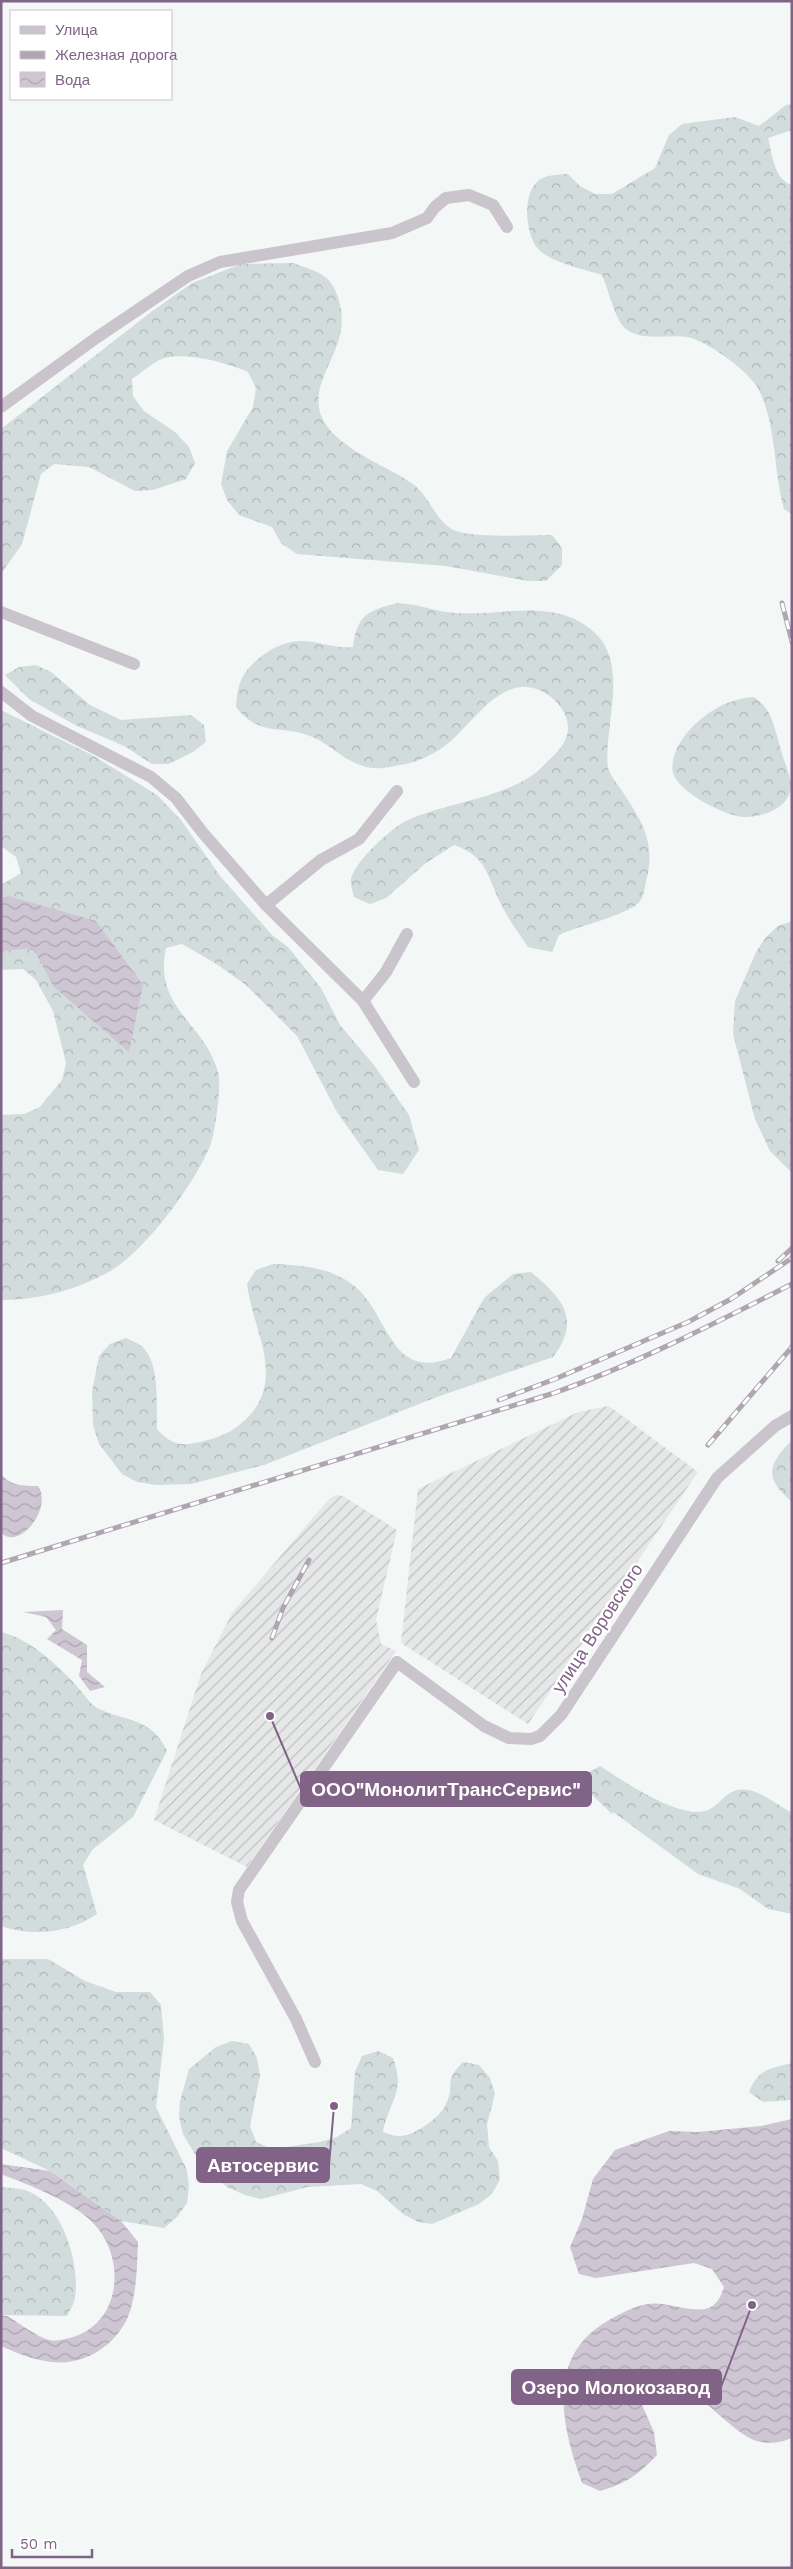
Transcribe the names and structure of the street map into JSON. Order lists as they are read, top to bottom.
{
  "streets": {
    "street": ["улица Воровского"]
  },
  "places": ["ООО\"МонолитТрансСервис\"", "Автосервис", "Озеро Молокозавод"],
  "legend": ["Улица", "Железная дорога", "Вода"],
  "scale_bar": "50 m"
}
